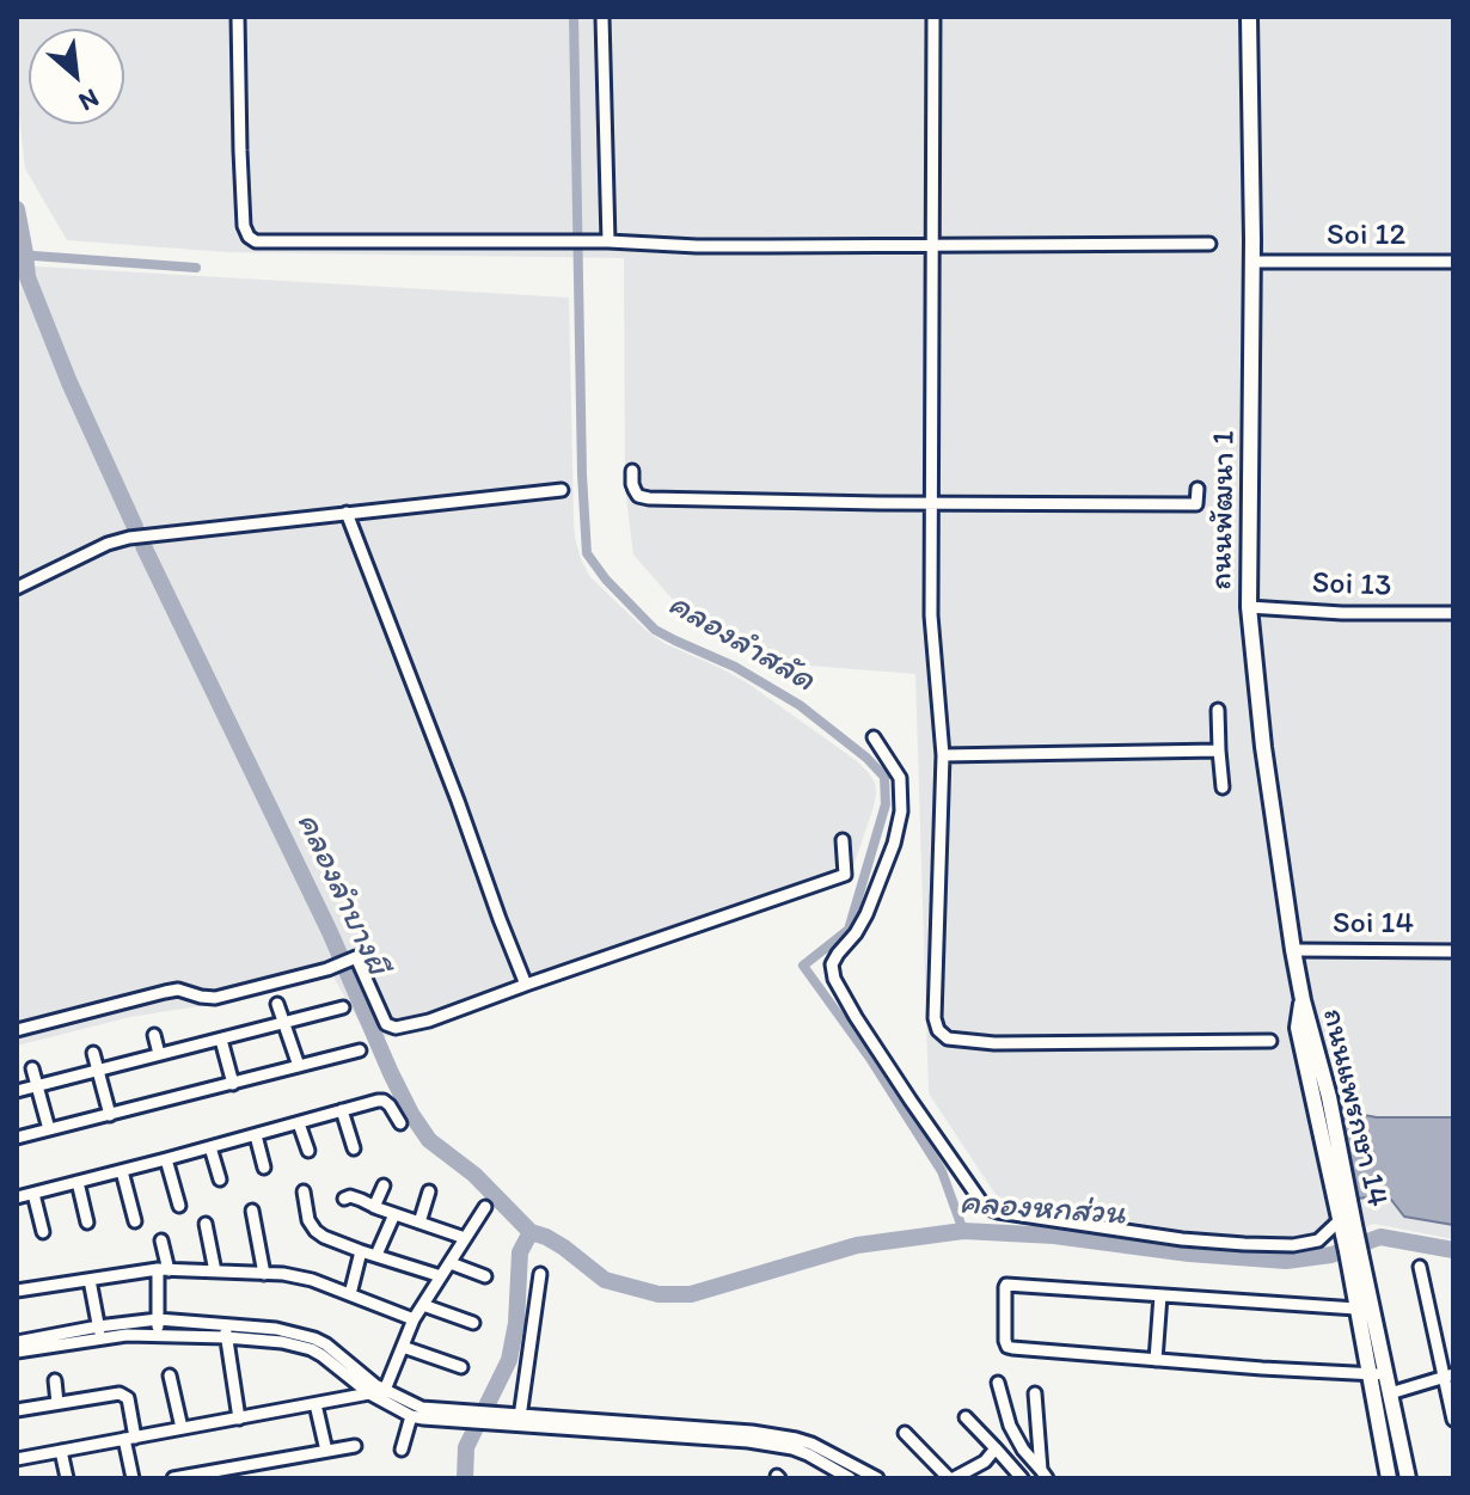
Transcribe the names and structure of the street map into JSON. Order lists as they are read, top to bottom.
{
  "streets": {
    "main road": ["ถนนพัฒนา 1", "ถนนแพรกษา 14"],
    "street": ["Soi 12", "Soi 13", "Soi 14"]
  },
  "crossings": [
    ["Soi 12", "ถนนพัฒนา 1"],
    ["ถนนพัฒนา 1", "Soi 13"],
    ["ถนนพัฒนา 1", "Soi 14"],
    ["ถนนพัฒนา 1", "ถนนแพรกษา 14"]
  ],
  "water": ["คลองลำสลัด", "คลองลำบางผี", "คลองหกส่วน"],
  "north": "bottom right"
}
